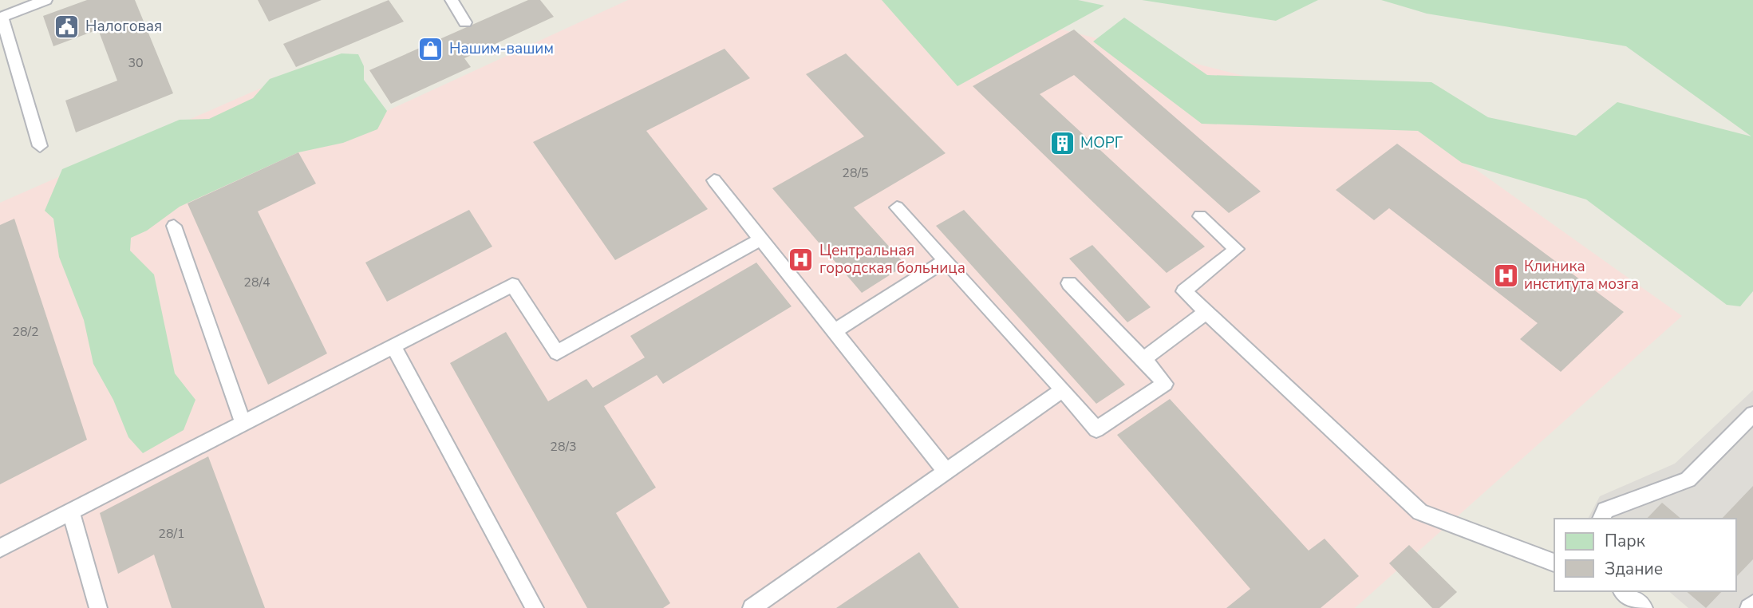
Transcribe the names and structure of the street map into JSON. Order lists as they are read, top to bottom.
{
  "places": {
    "public building": ["Налоговая"],
    "shop": ["Нашим-вашим"],
    "building": ["МОРГ"],
    "hospital": ["Центральная городская больница", "Клиника института мозга"]
  },
  "house_numbers": [
    "30",
    "28/5",
    "28/4",
    "28/2",
    "28/3",
    "28/1"
  ],
  "legend": ["Парк", "Здание"]
}
